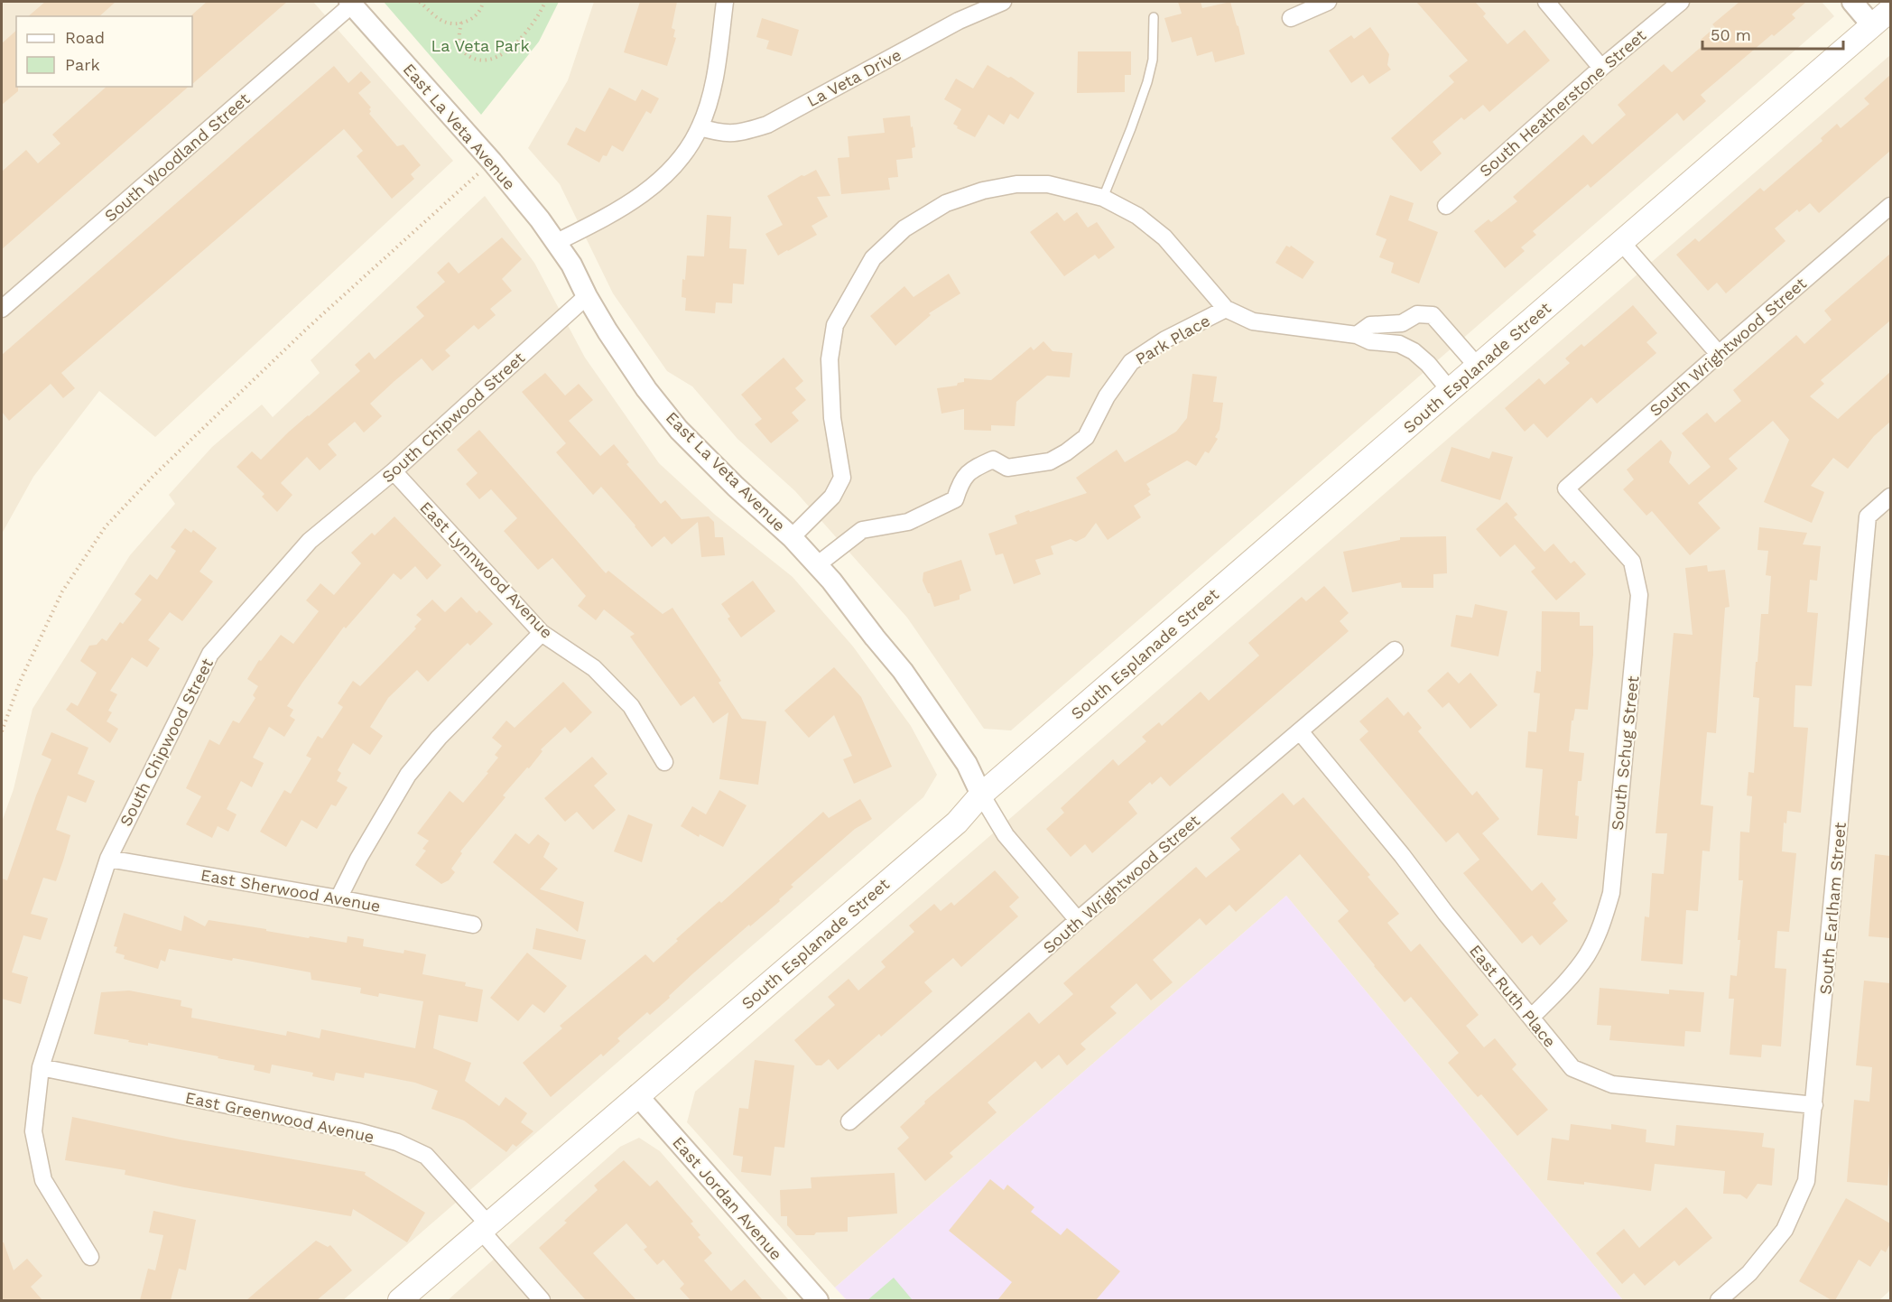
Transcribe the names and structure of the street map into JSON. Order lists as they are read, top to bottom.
{
  "streets": {
    "main road": ["South Esplanade Street"],
    "street": [
      "La Veta Drive",
      "South Heatherstone Street",
      "East La Veta Avenue",
      "South Woodland Street",
      "Park Place",
      "South Wrightwood Street",
      "South Chipwood Street",
      "East Lynnwood Avenue",
      "South Schug Street",
      "East Sherwood Avenue",
      "South Earlham Street",
      "East Ruth Place",
      "East Greenwood Avenue",
      "East Jordan Avenue"
    ]
  },
  "crossings": [
    ["East La Veta Avenue", "South Woodland Street"],
    ["East La Veta Avenue", "Park Place"],
    ["East La Veta Avenue", "South Wrightwood Street"],
    ["East La Veta Avenue", "South Esplanade Street"],
    ["East La Veta Avenue", "South Chipwood Street"],
    ["South Wrightwood Street", "South Schug Street"],
    ["South Wrightwood Street", "East Ruth Place"],
    ["South Esplanade Street", "East Greenwood Avenue"],
    ["South Esplanade Street", "East Jordan Avenue"],
    ["South Chipwood Street", "East Lynnwood Avenue"],
    ["South Chipwood Street", "East Sherwood Avenue"],
    ["South Chipwood Street", "East Greenwood Avenue"],
    ["South Schug Street", "East Ruth Place"],
    ["South Earlham Street", "East Ruth Place"]
  ],
  "parks": ["La Veta Park"],
  "legend": ["Road", "Park"],
  "scale_bar": "50 m"
}
